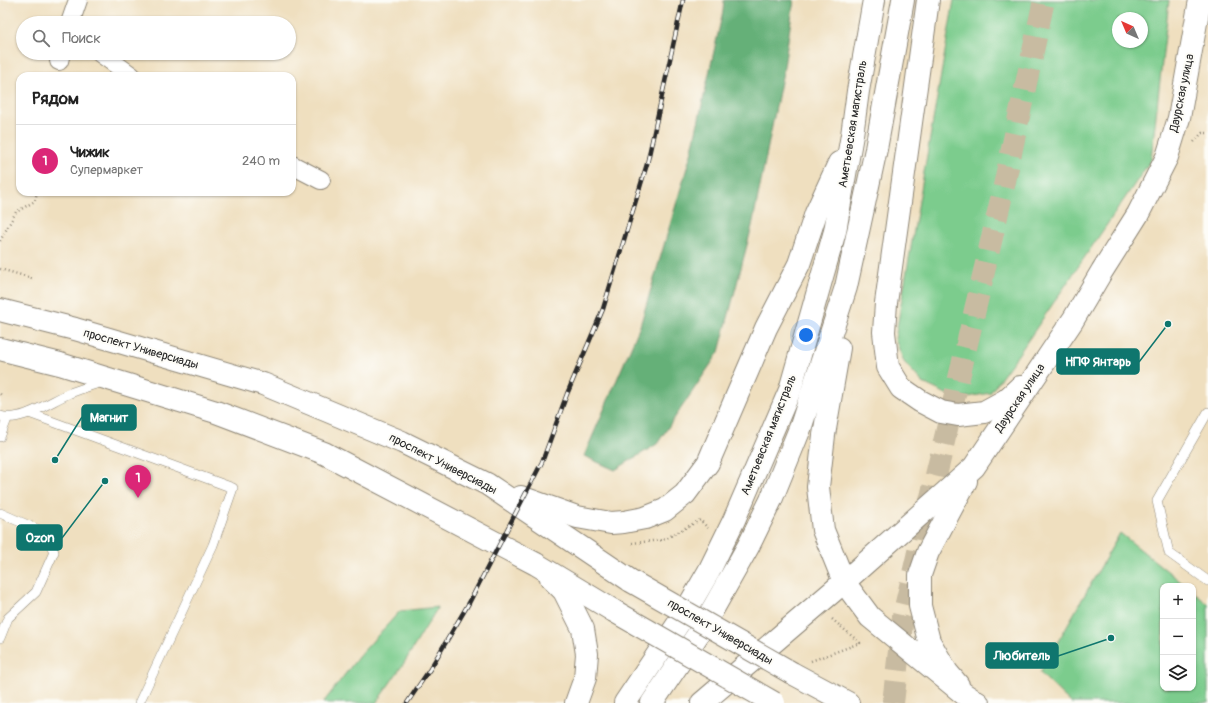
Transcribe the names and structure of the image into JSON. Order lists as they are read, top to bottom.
{
  "streets": {
    "main road": ["Даурская улица", "Аметьевская магистраль", "проспект Универсиады"]
  },
  "places": [
    "НПФ Янтарь",
    "Магнит",
    "Ozon",
    "Любитель"
  ],
  "north": "top left",
  "page": {
    "search": "Поиск",
    "heading": "Рядом",
    "list": [
      {
        "mark": "1",
        "name": "Чижик",
        "note": "Супермаркет",
        "value": "240 m"
      }
    ],
    "pins": "1",
    "map_buttons": ["+", "−"]
  }
}
